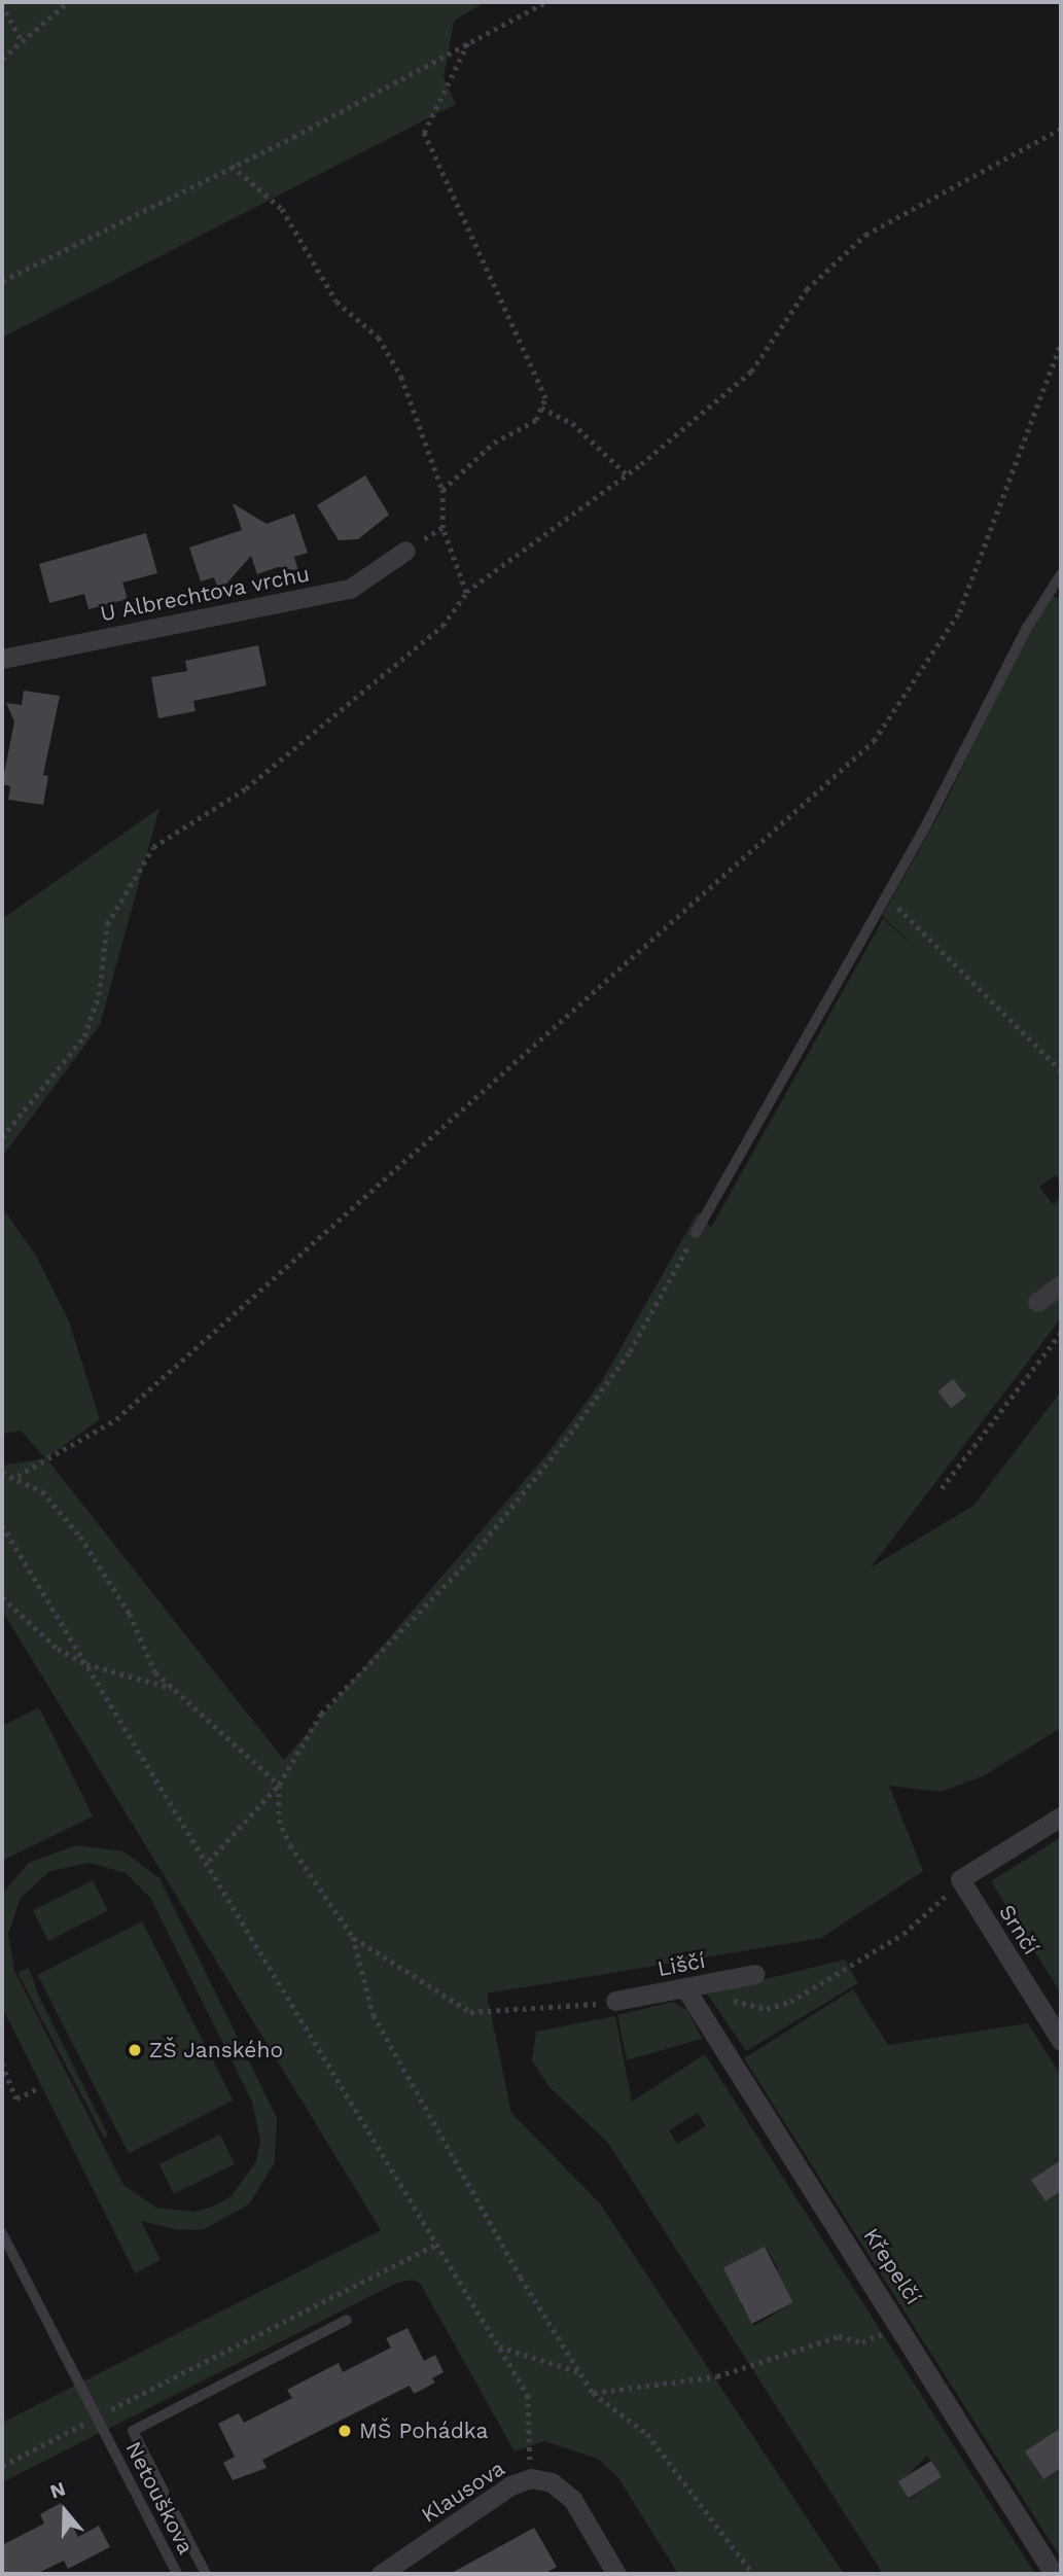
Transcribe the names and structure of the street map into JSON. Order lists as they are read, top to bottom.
{
  "streets": {
    "street": [
      "U Albrechtova vrchu",
      "Srnčí",
      "Liščí",
      "Křepelčí",
      "Klausova"
    ],
    "lane": ["Netouškova"]
  },
  "crossings": [
    ["Liščí", "Křepelčí"]
  ],
  "places": ["ZŠ Janského", "MŠ Pohádka"],
  "north": "top"
}
